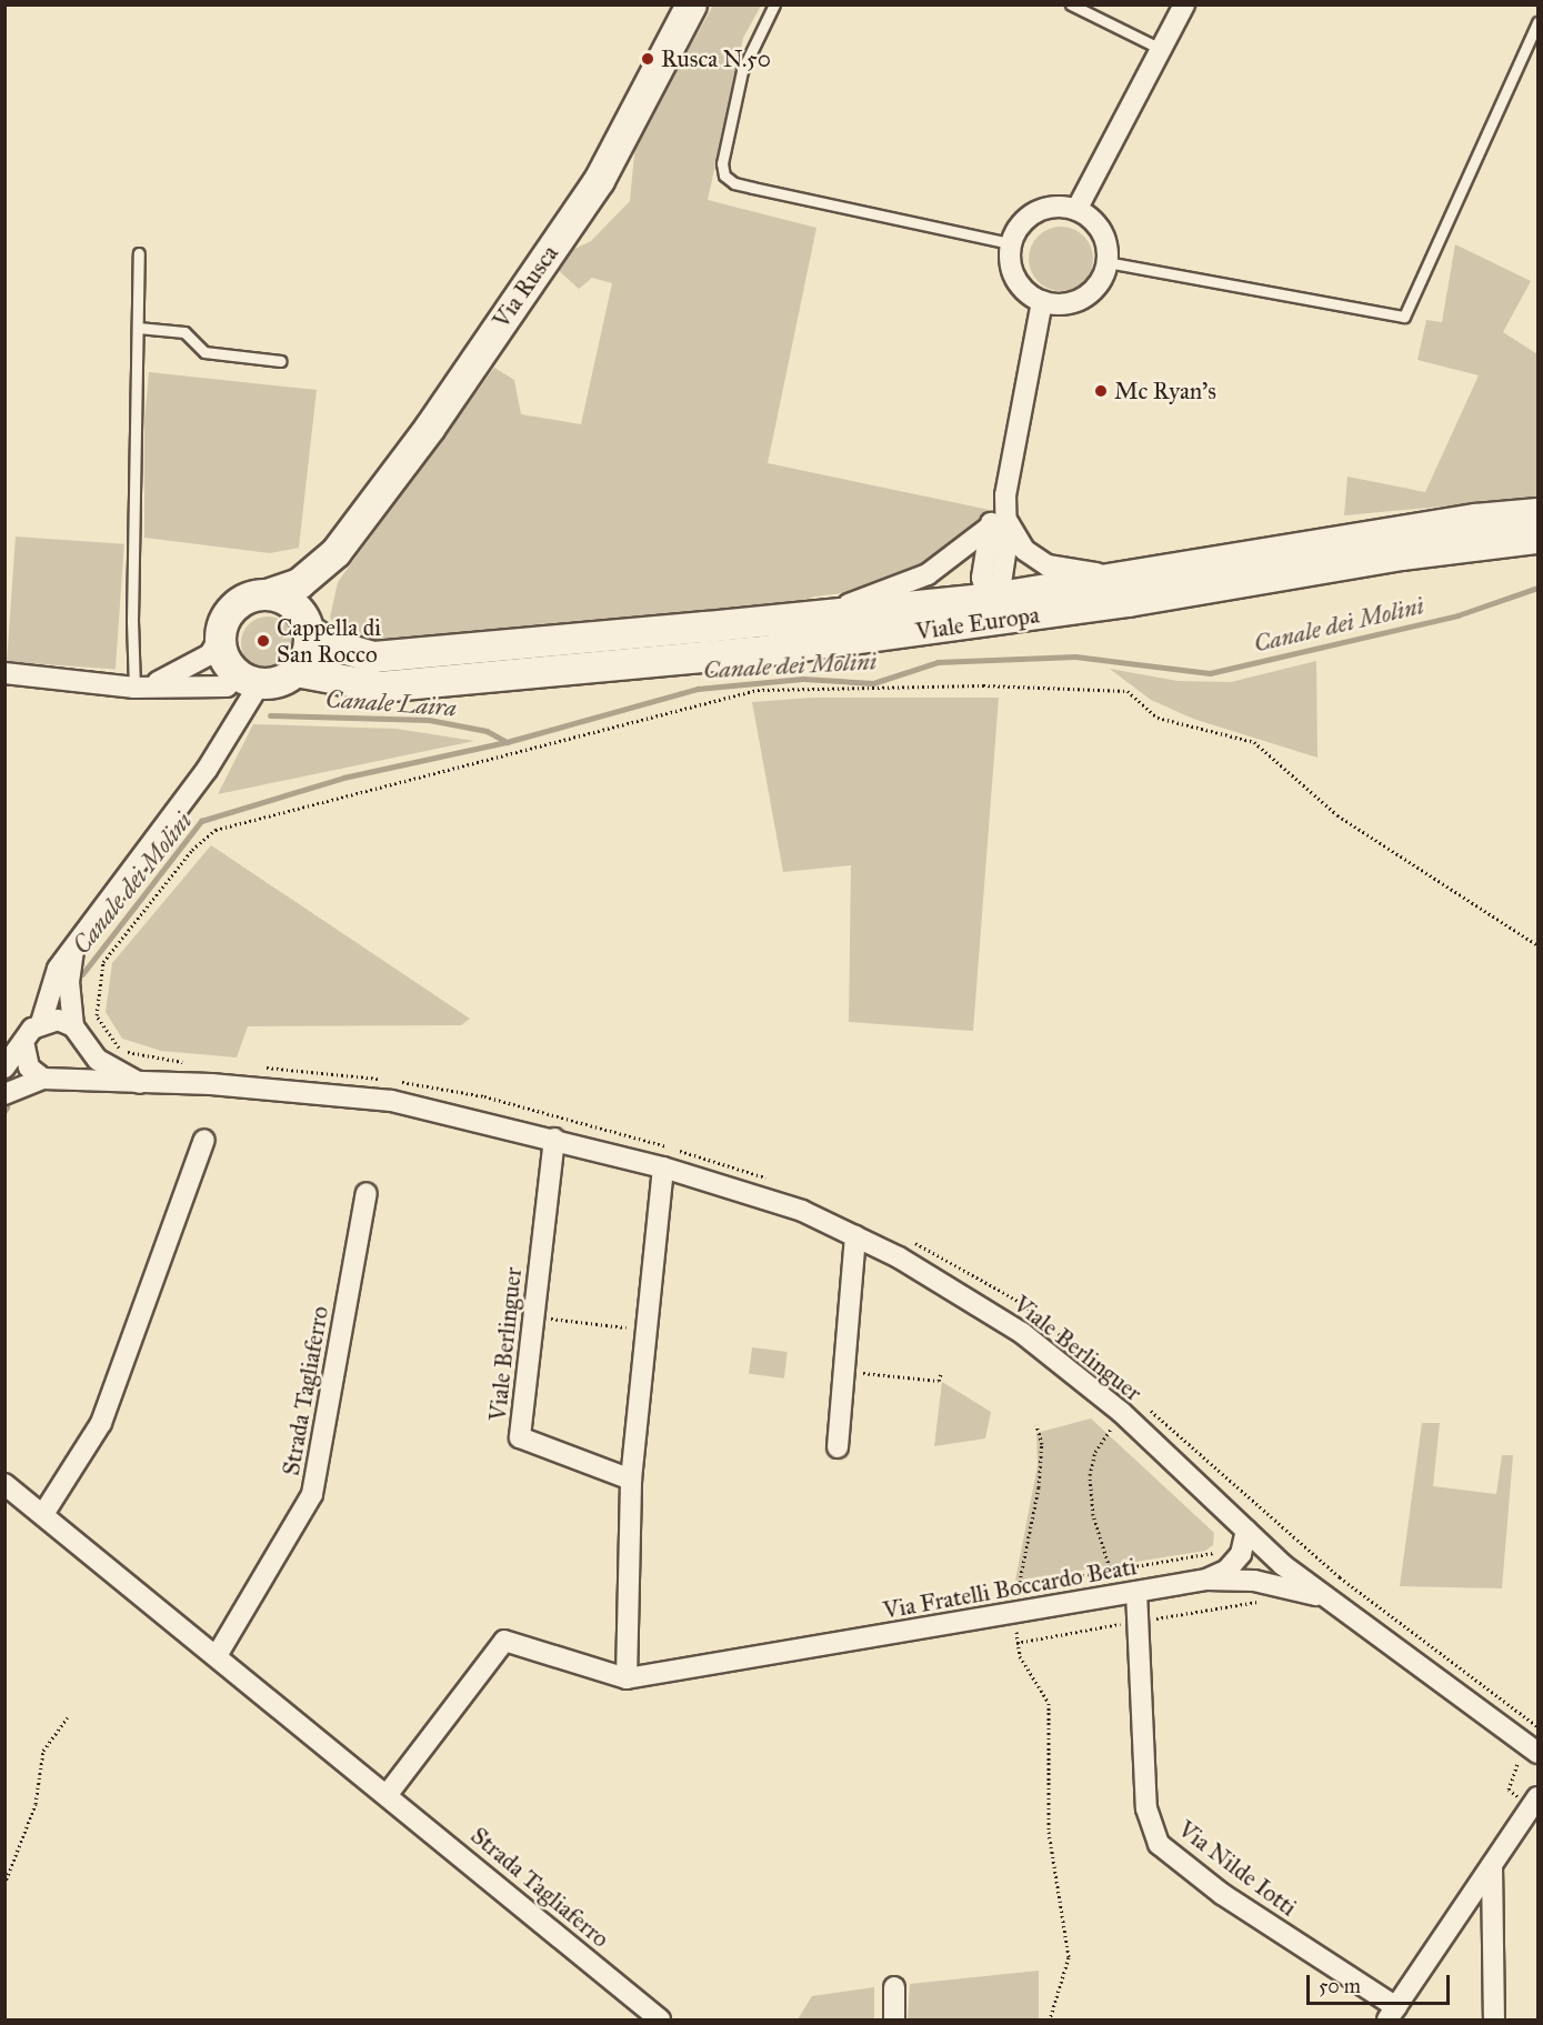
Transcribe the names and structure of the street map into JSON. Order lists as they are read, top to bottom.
{
  "streets": {
    "street": [
      "Via Rusca",
      "Viale Europa",
      "Viale Berlinguer",
      "Strada Tagliaferro",
      "Via Fratelli Boccardo Beati",
      "Via Nilde Iotti"
    ]
  },
  "crossings": [
    ["Via Rusca", "Viale Europa"],
    ["Viale Berlinguer", "Via Fratelli Boccardo Beati"],
    ["Via Fratelli Boccardo Beati", "Via Nilde Iotti"]
  ],
  "water": ["Canale dei Molini", "Canale Laira"],
  "places": ["Rusca N.50", "Mc Ryan's", "Cappella di San Rocco"],
  "scale_bar": "50 m"
}
